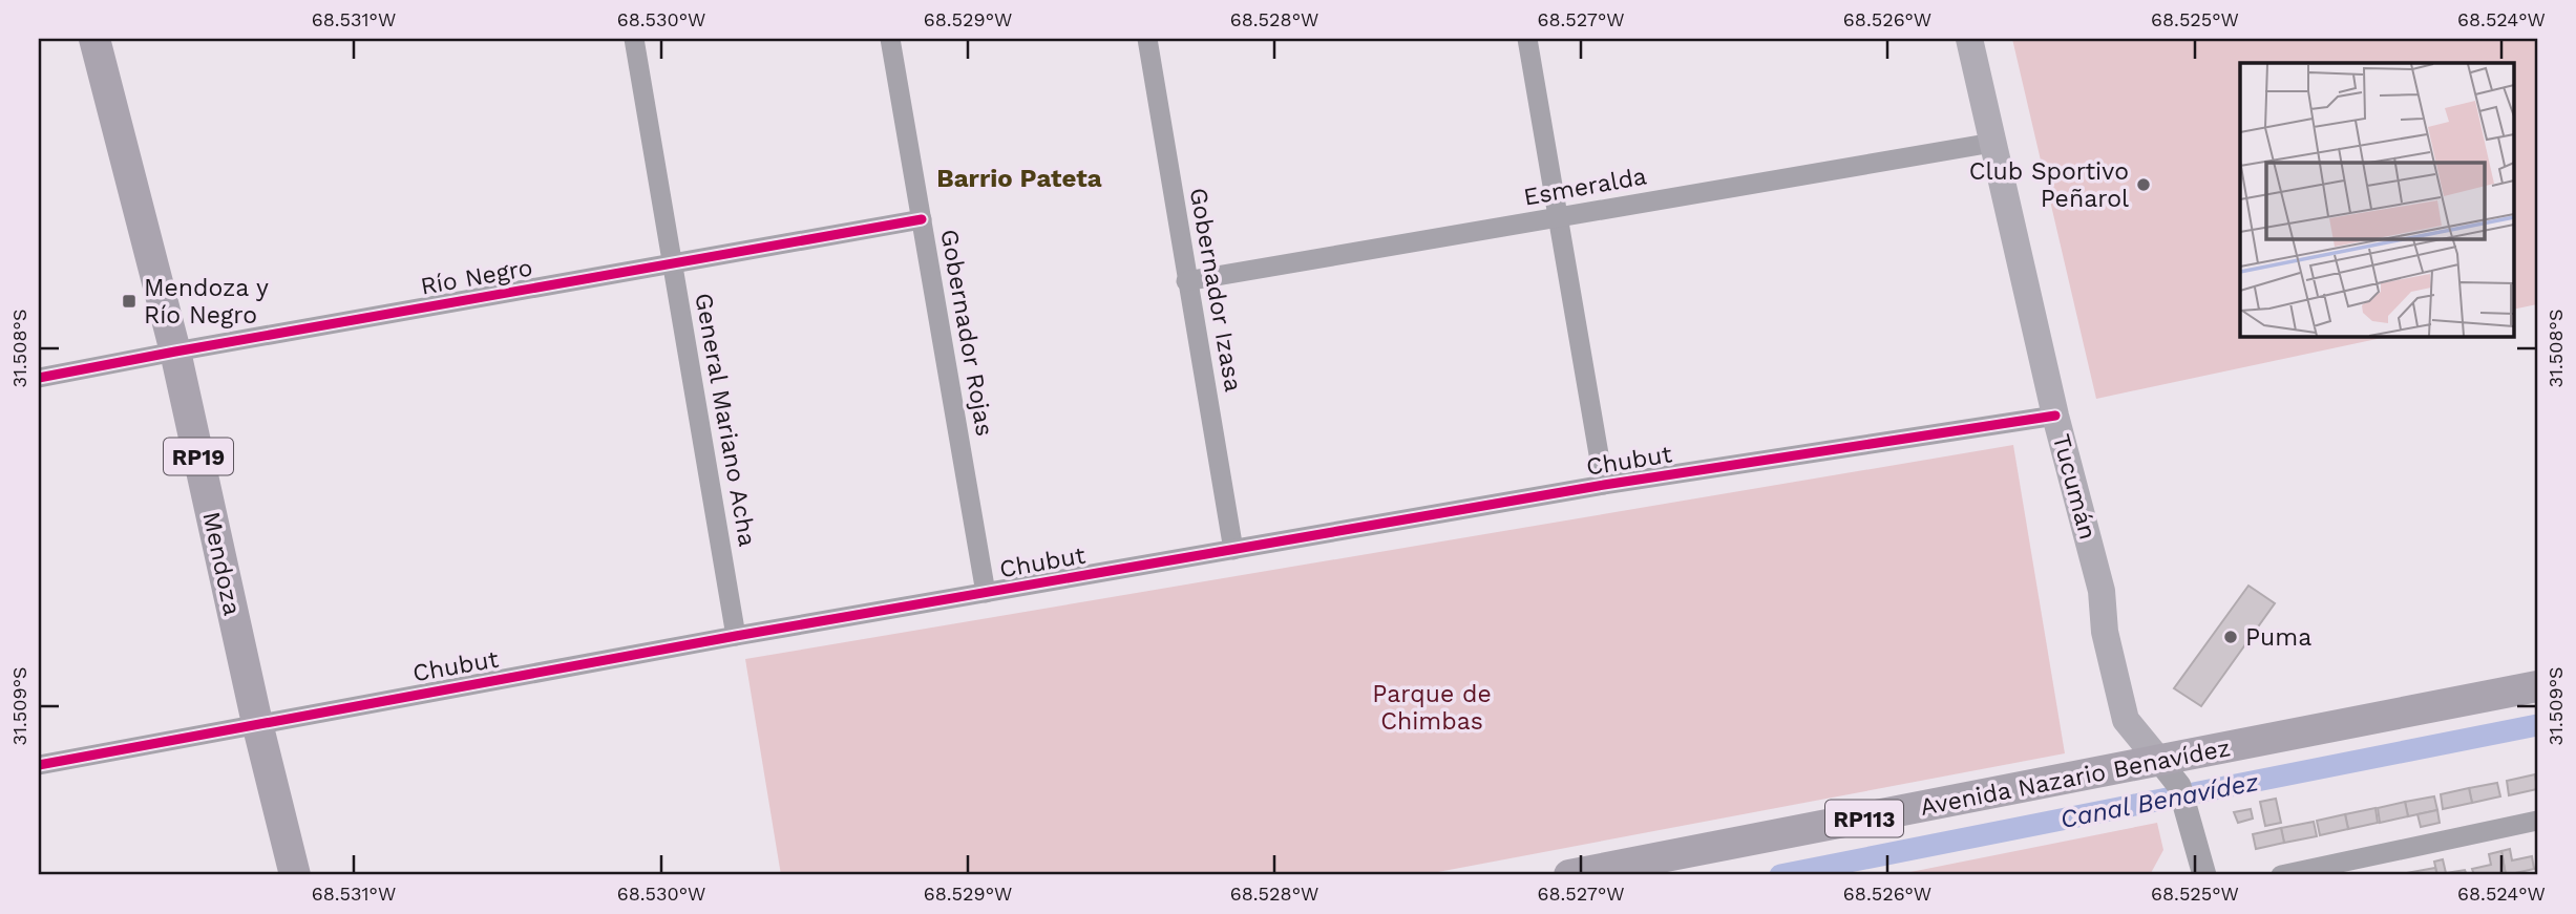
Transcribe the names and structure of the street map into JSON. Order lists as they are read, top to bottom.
{
  "streets": {
    "main road": [
      "RP19",
      "Tucumán",
      "Mendoza",
      "Avenida Nazario Benavídez",
      "RP113"
    ],
    "street": [
      "Esmeralda",
      "Río Negro",
      "Gobernador Izasa",
      "Gobernador Rojas",
      "General Mariano Acha",
      "Chubut"
    ]
  },
  "crossings": [
    ["Esmeralda", "Gobernador Izasa"],
    ["Esmeralda", "Tucumán"],
    ["Río Negro", "Gobernador Rojas"],
    ["Río Negro", "General Mariano Acha"],
    ["Río Negro", "Mendoza"],
    ["Gobernador Izasa", "Chubut"],
    ["Gobernador Rojas", "Chubut"],
    ["General Mariano Acha", "Chubut"],
    ["Chubut", "Tucumán"],
    ["Chubut", "Mendoza"],
    ["Tucumán", "Avenida Nazario Benavídez"]
  ],
  "districts": ["Barrio Pateta"],
  "water": ["Canal Benavídez"],
  "parks": ["Parque de Chimbas"],
  "places": {
    "other": ["Club Sportivo Peñarol", "Puma"],
    "transit": ["Mendoza y Río Negro"]
  },
  "coordinates": [
    "68.531°W",
    "68.530°W",
    "68.529°W",
    "68.528°W",
    "68.527°W",
    "68.526°W",
    "68.525°W",
    "68.524°W",
    "31.508°S",
    "31.509°S"
  ]
}
